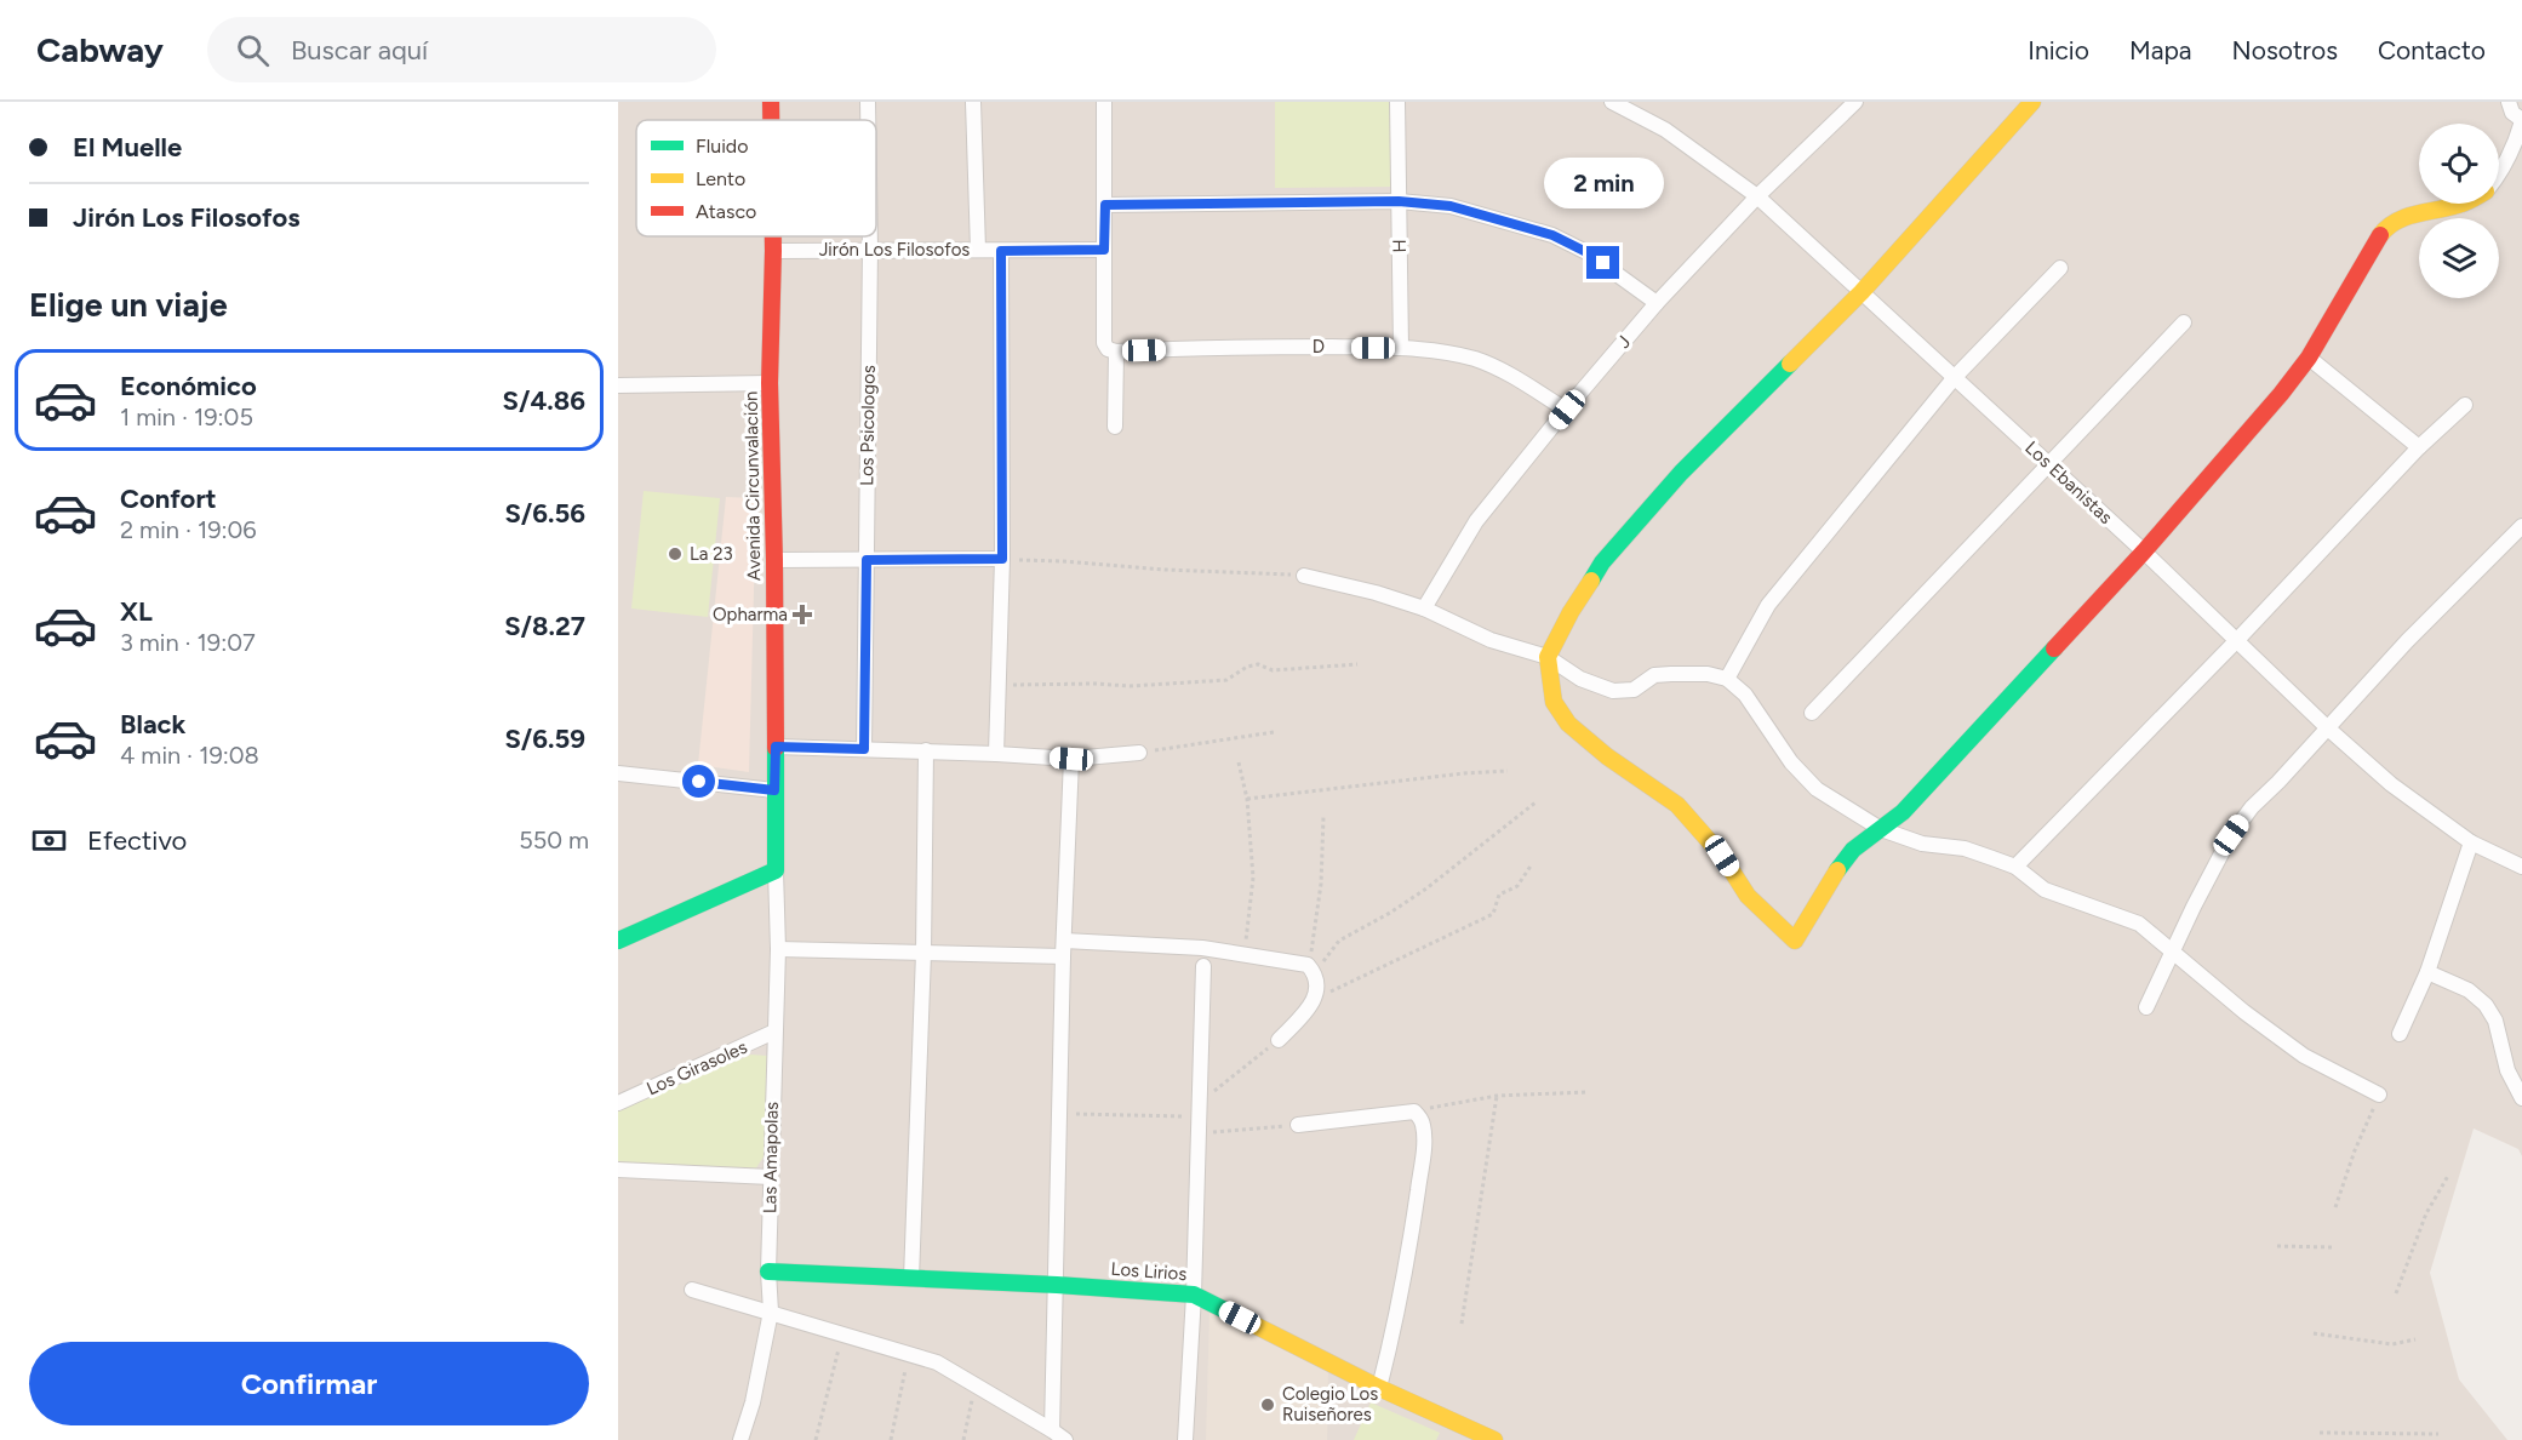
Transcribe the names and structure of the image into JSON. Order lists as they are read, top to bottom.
{
  "streets": {
    "street": [
      "H",
      "Jirón Los Filosofos",
      "J",
      "D",
      "Los Psicologos",
      "Los Ebanistas",
      "Avenida Circunvalación",
      "Los Girasoles",
      "Las Amapolas",
      "Los Lirios"
    ]
  },
  "crossings": [
    ["H", "D"],
    ["Jirón Los Filosofos", "Los Psicologos"],
    ["Jirón Los Filosofos", "Avenida Circunvalación"],
    ["J", "D"],
    ["J", "Los Ebanistas"],
    ["Avenida Circunvalación", "Las Amapolas"],
    ["Los Girasoles", "Las Amapolas"],
    ["Las Amapolas", "Los Lirios"]
  ],
  "places": {
    "other": ["La 23", "Colegio Los Ruiseñores"],
    "health": ["Opharma"]
  },
  "legend": ["Fluido", "Lento", "Atasco"],
  "page": {
    "header": "Cabway",
    "search": "Buscar aquí",
    "nav": [
      "Inicio",
      "Mapa",
      "Nosotros",
      "Contacto"
    ],
    "banner": ["El Muelle", "Jirón Los Filosofos"],
    "bubble": "2 min",
    "heading": "Elige un viaje",
    "list": [
      {
        "name": "Económico",
        "note": "1 min · 19:05",
        "value": "S/4.86"
      },
      {
        "name": "Confort",
        "note": "2 min · 19:06",
        "value": "S/6.56"
      },
      {
        "name": "XL",
        "note": "3 min · 19:07",
        "value": "S/8.27"
      },
      {
        "name": "Black",
        "note": "4 min · 19:08",
        "value": "S/6.59"
      }
    ],
    "pay": ["Efectivo", "550 m"],
    "buttons": "Confirmar"
  }
}
